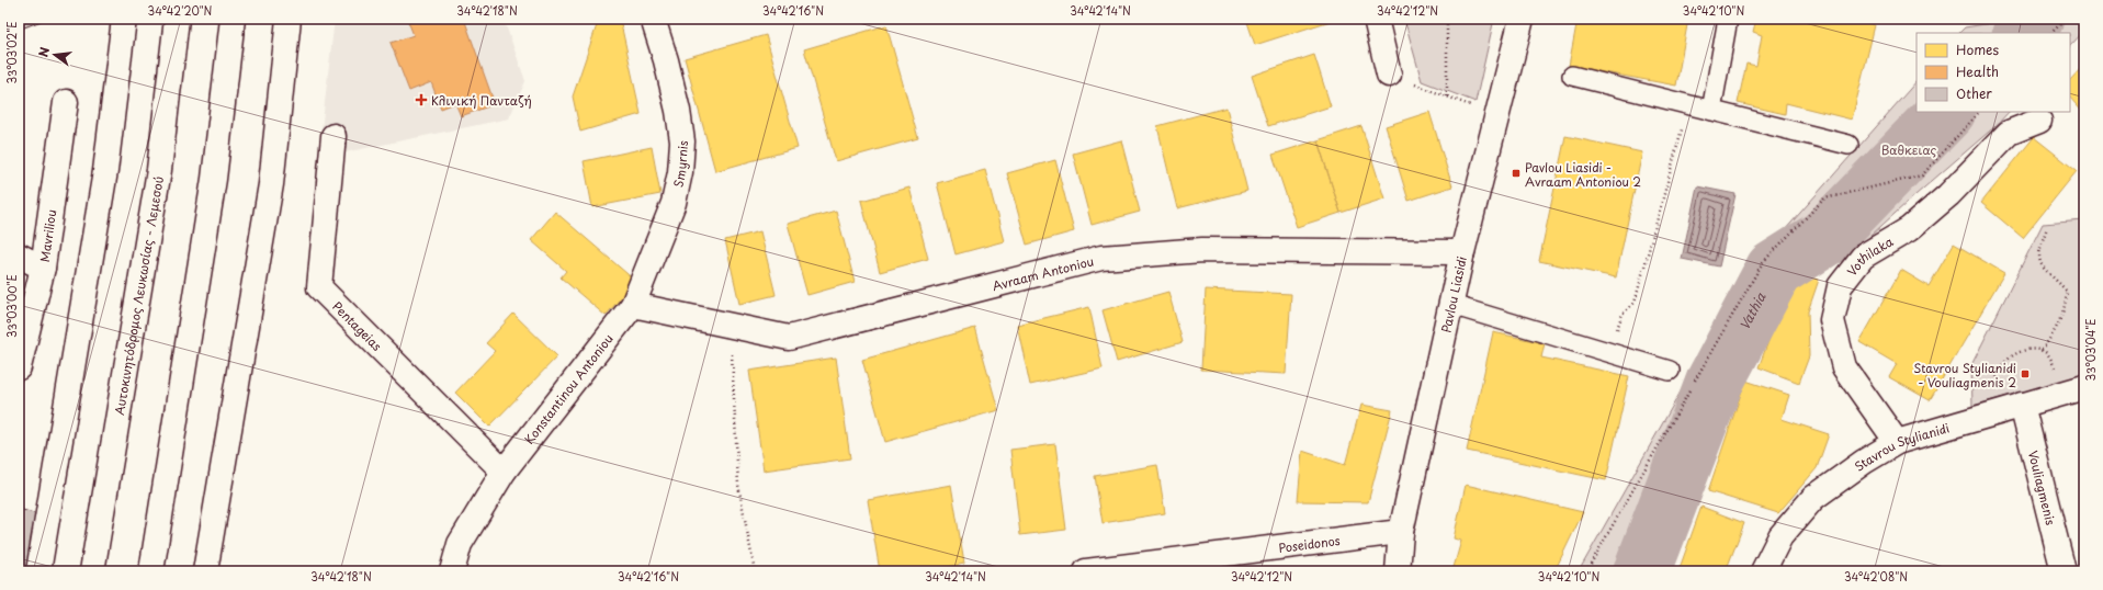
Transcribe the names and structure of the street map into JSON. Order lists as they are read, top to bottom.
{
  "streets": {
    "main road": [
      "Smyrnis",
      "Mavriliou",
      "Vothilaka",
      "Avraam Antoniou",
      "Pavlou Liasidi",
      "Αυτοκινητόδρομος Λευκωσίας - Λεμεσού",
      "Pentageias",
      "Konstantinou Antoniou",
      "Stavrou Stylianidi",
      "Vouliagmenis",
      "Poseidonos"
    ]
  },
  "crossings": [
    ["Smyrnis", "Avraam Antoniou"],
    ["Smyrnis", "Konstantinou Antoniou"],
    ["Vothilaka", "Stavrou Stylianidi"],
    ["Avraam Antoniou", "Pavlou Liasidi"],
    ["Avraam Antoniou", "Konstantinou Antoniou"],
    ["Pavlou Liasidi", "Poseidonos"],
    ["Pentageias", "Konstantinou Antoniou"],
    ["Stavrou Stylianidi", "Vouliagmenis"]
  ],
  "water": ["Vathia"],
  "parks": ["Βαθκειας"],
  "places": {
    "health": ["Κλινική Πανταζή"],
    "transit": ["Pavlou Liasidi - Avraam Antoniou 2", "Stavrou Stylianidi - Vouliagmenis 2"]
  },
  "legend": ["Homes", "Health", "Other"],
  "north": "left",
  "coordinates": [
    "34°42'20\"N",
    "34°42'18\"N",
    "34°42'16\"N",
    "34°42'14\"N",
    "34°42'12\"N",
    "34°42'10\"N",
    "33°03'02\"E",
    "33°03'00\"E",
    "33°03'04\"E",
    "34°42'08\"N"
  ]
}
